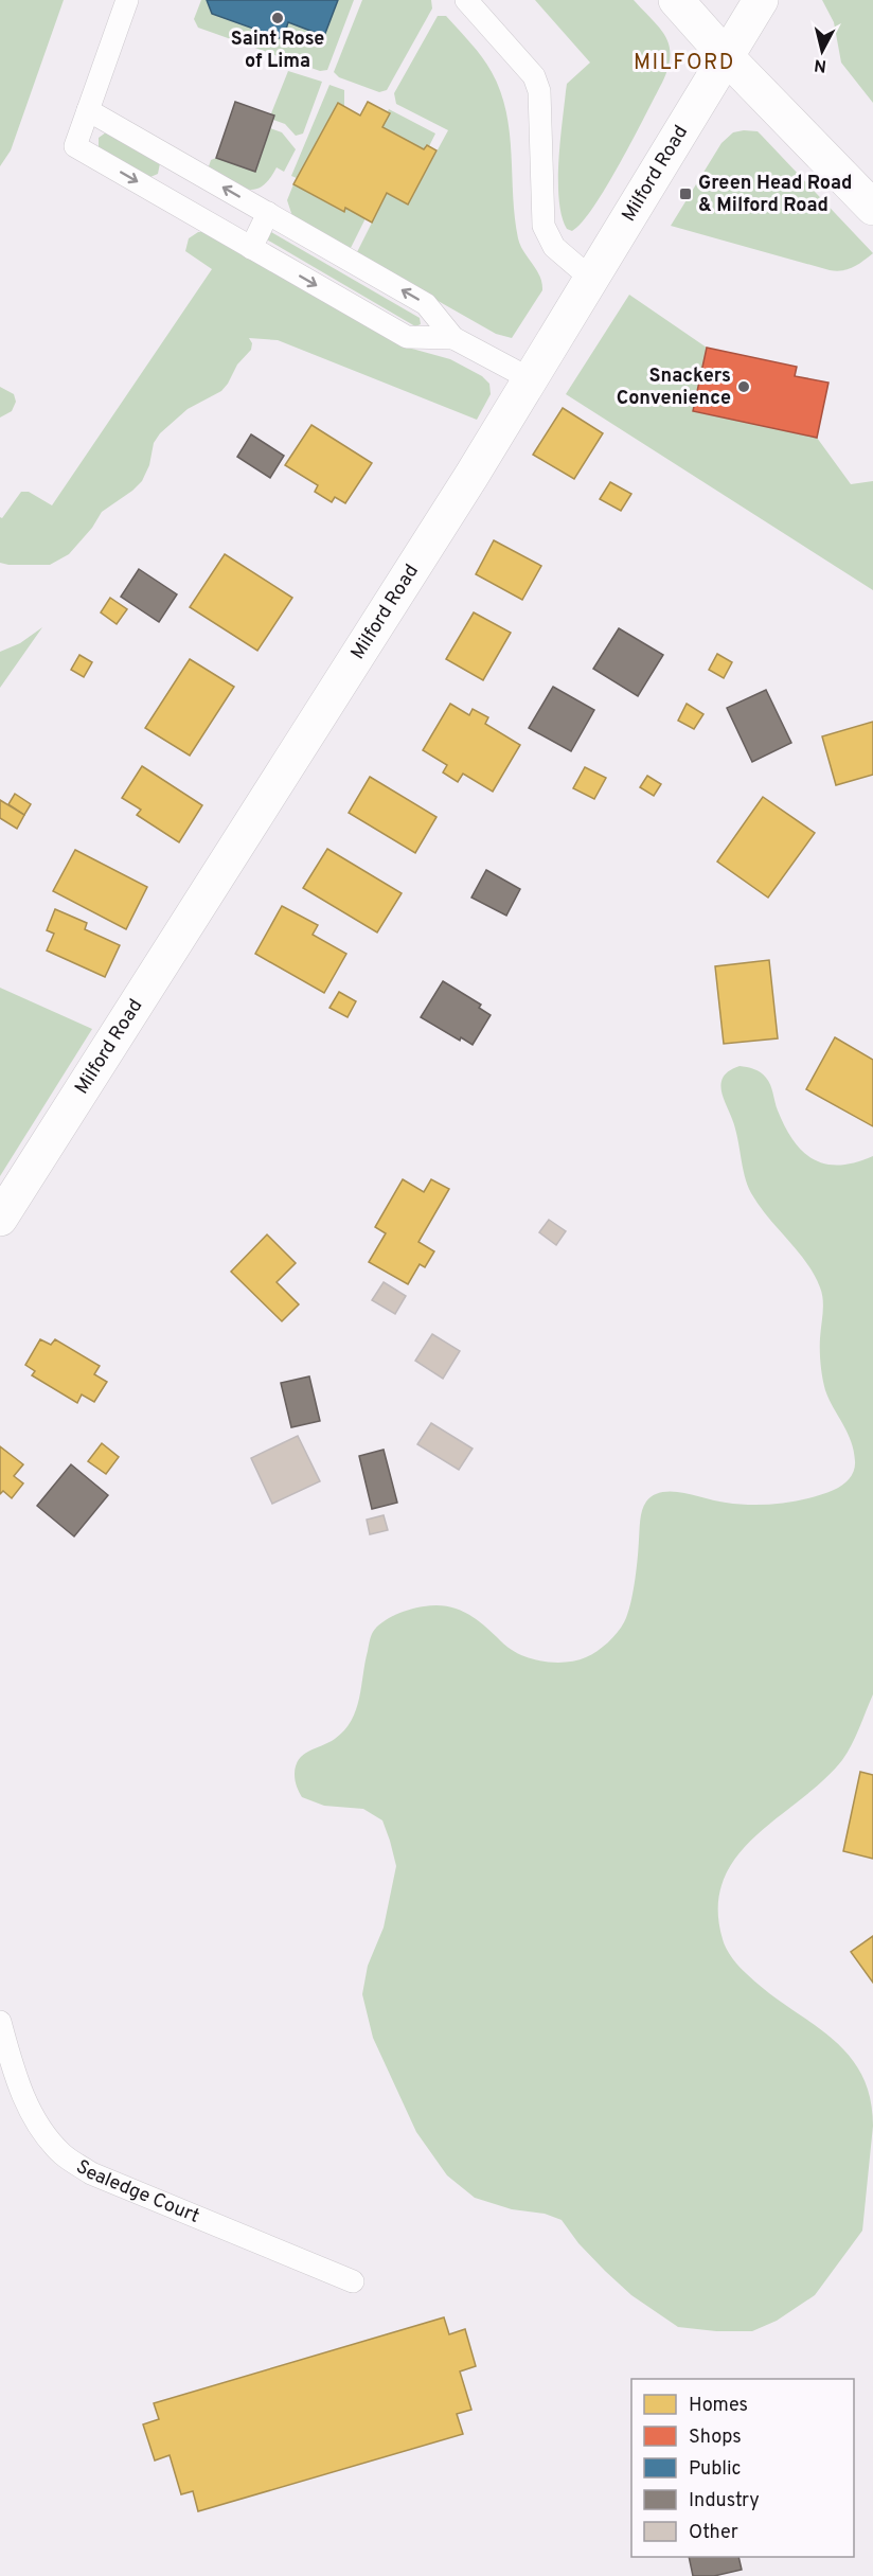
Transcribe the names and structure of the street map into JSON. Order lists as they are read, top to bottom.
{
  "streets": {
    "street": ["Milford Road"],
    "lane": ["Sealedge Court"]
  },
  "districts": ["MILFORD"],
  "places": {
    "other": ["Saint Rose of Lima", "Snackers Convenience"],
    "transit": ["Green Head Road & Milford Road"]
  },
  "legend": [
    "Homes",
    "Shops",
    "Public",
    "Industry",
    "Other"
  ],
  "north": "bottom"
}
